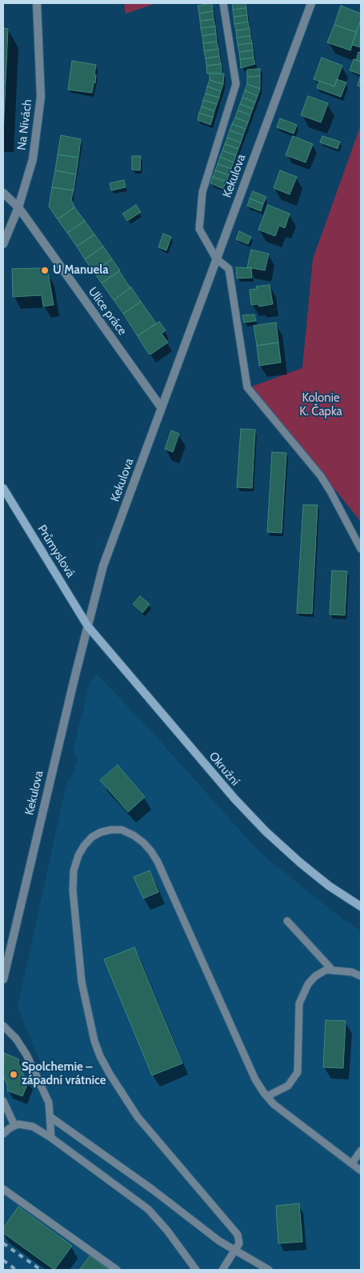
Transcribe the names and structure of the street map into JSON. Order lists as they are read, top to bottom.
{
  "streets": {
    "street": [
      "Na Nivách",
      "Kekulova",
      "Ulice práce",
      "Průmyslová",
      "Okružní"
    ]
  },
  "crossings": [
    ["Na Nivách", "Ulice práce"],
    ["Kekulova", "Ulice práce"],
    ["Kekulova", "Průmyslová"],
    ["Kekulova", "Okružní"],
    ["Průmyslová", "Okružní"]
  ],
  "parks": ["Kolonie K. Čapka"],
  "places": ["U Manuela", "Spolchemie – západní vrátnice"]
}
